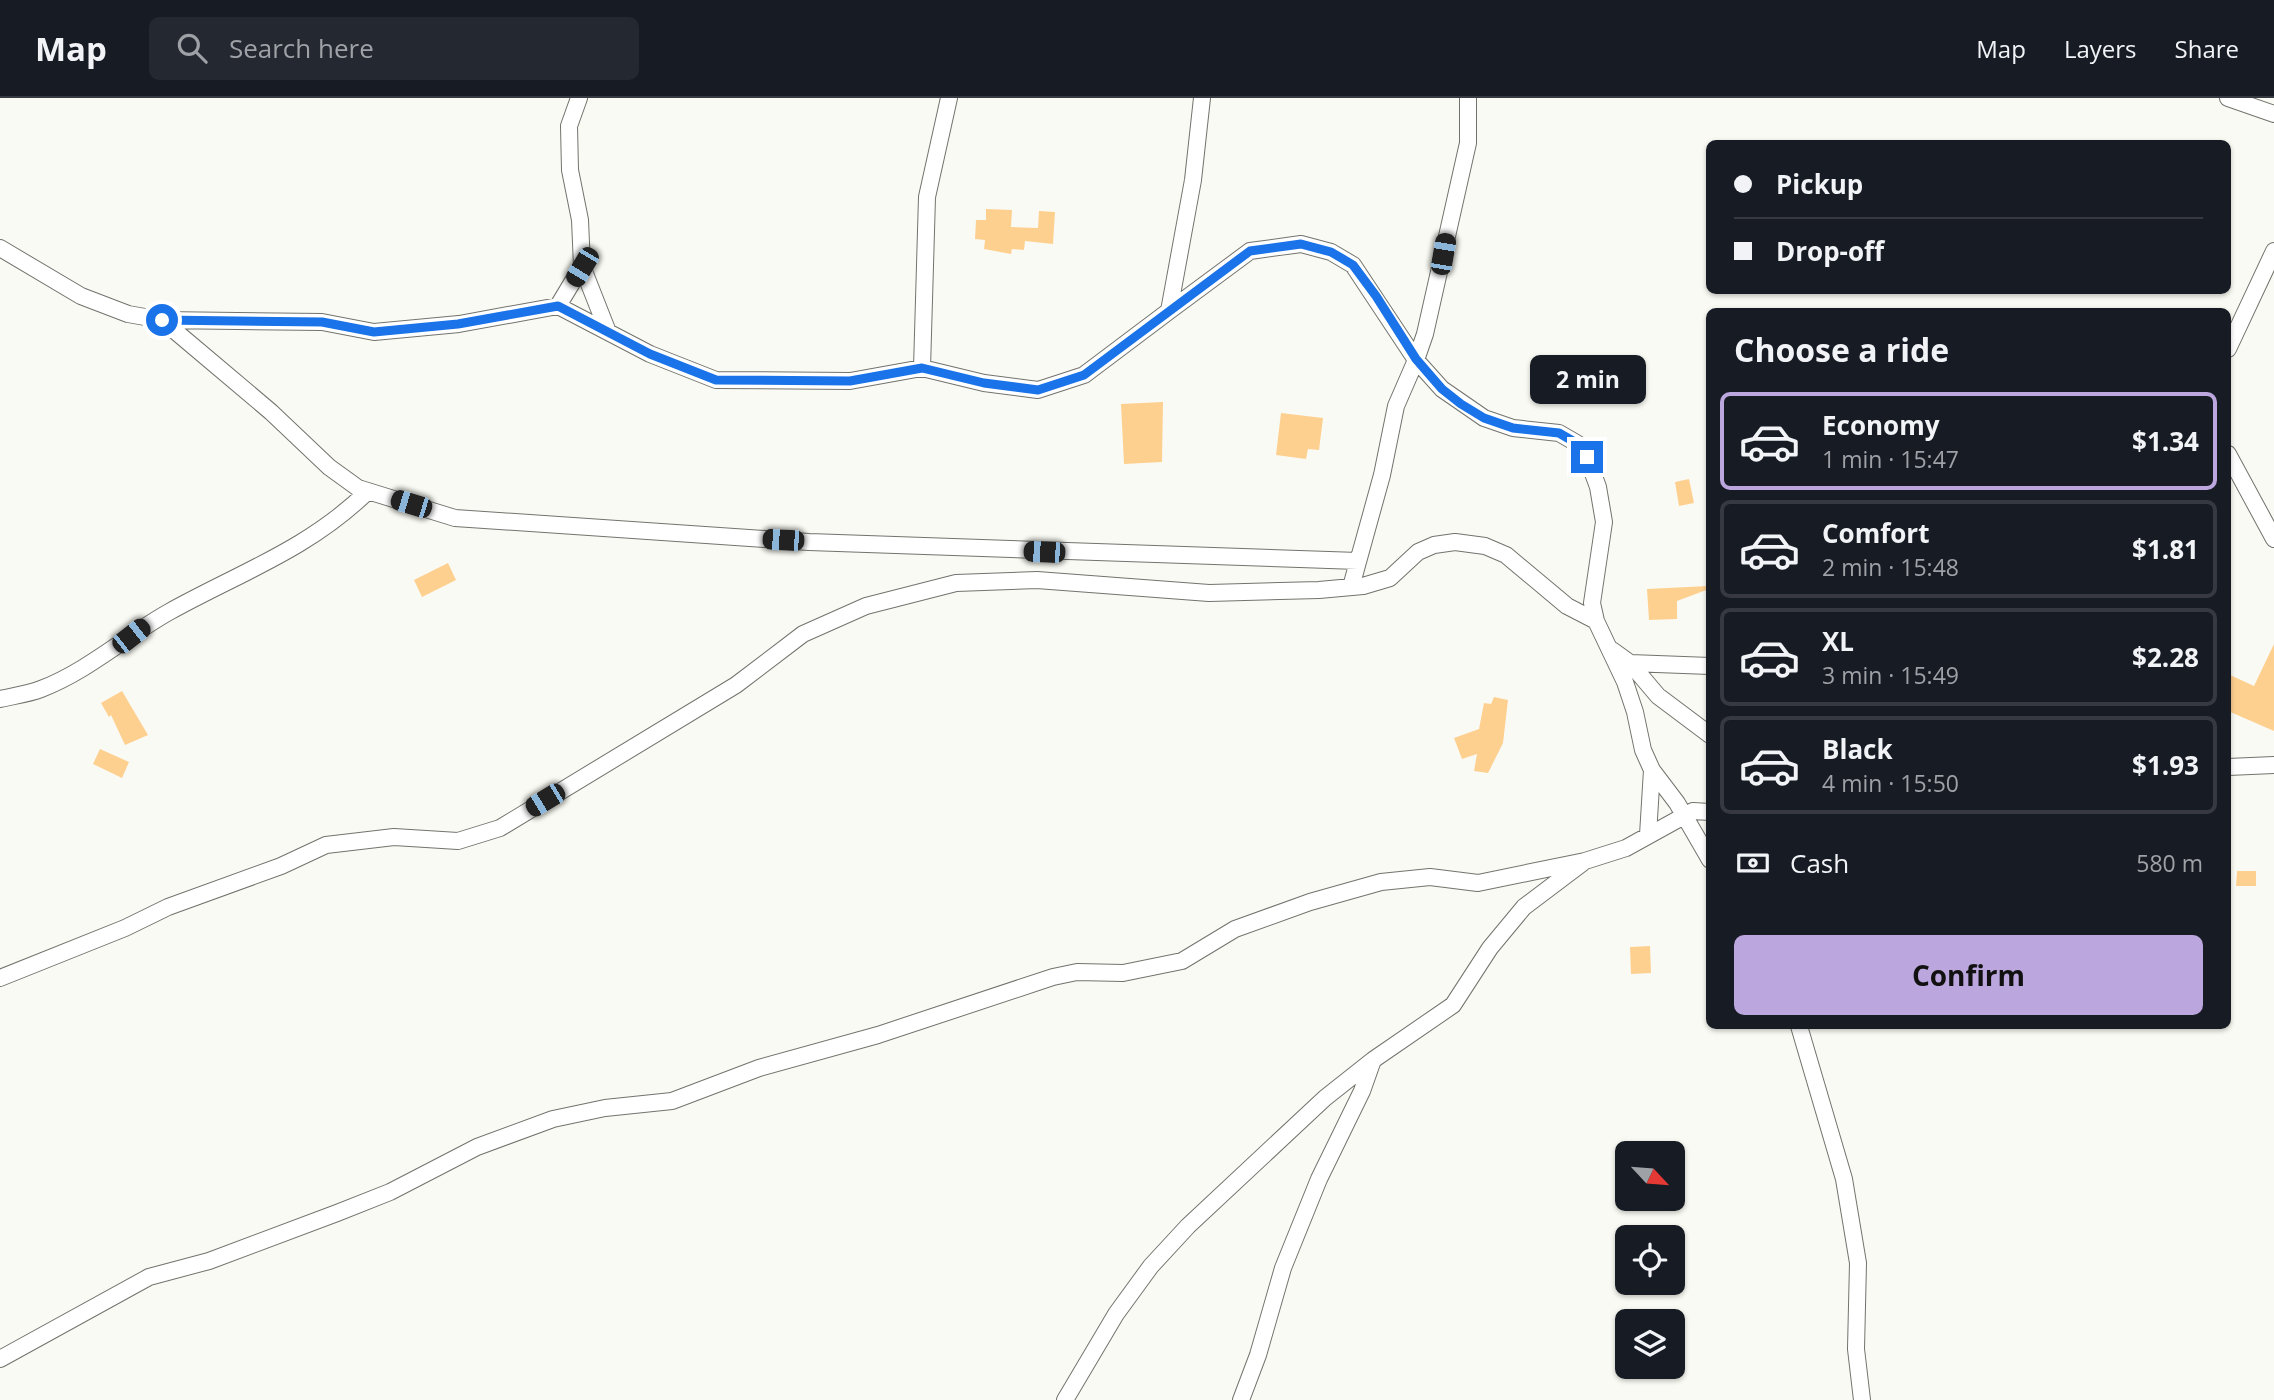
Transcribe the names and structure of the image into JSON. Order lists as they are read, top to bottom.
{
  "north": "bottom right",
  "page": {
    "header": "Map",
    "search": "Search here",
    "nav": ["Map", "Layers", "Share"],
    "banner": ["Pickup", "Drop-off"],
    "heading": "Choose a ride",
    "bubble": "2 min",
    "list": [
      {
        "name": "Economy",
        "note": "1 min · 15:47",
        "value": "$1.34"
      },
      {
        "name": "Comfort",
        "note": "2 min · 15:48",
        "value": "$1.81"
      },
      {
        "name": "XL",
        "note": "3 min · 15:49",
        "value": "$2.28"
      },
      {
        "name": "Black",
        "note": "4 min · 15:50",
        "value": "$1.93"
      }
    ],
    "pay": ["Cash", "580 m"],
    "buttons": "Confirm"
  }
}
